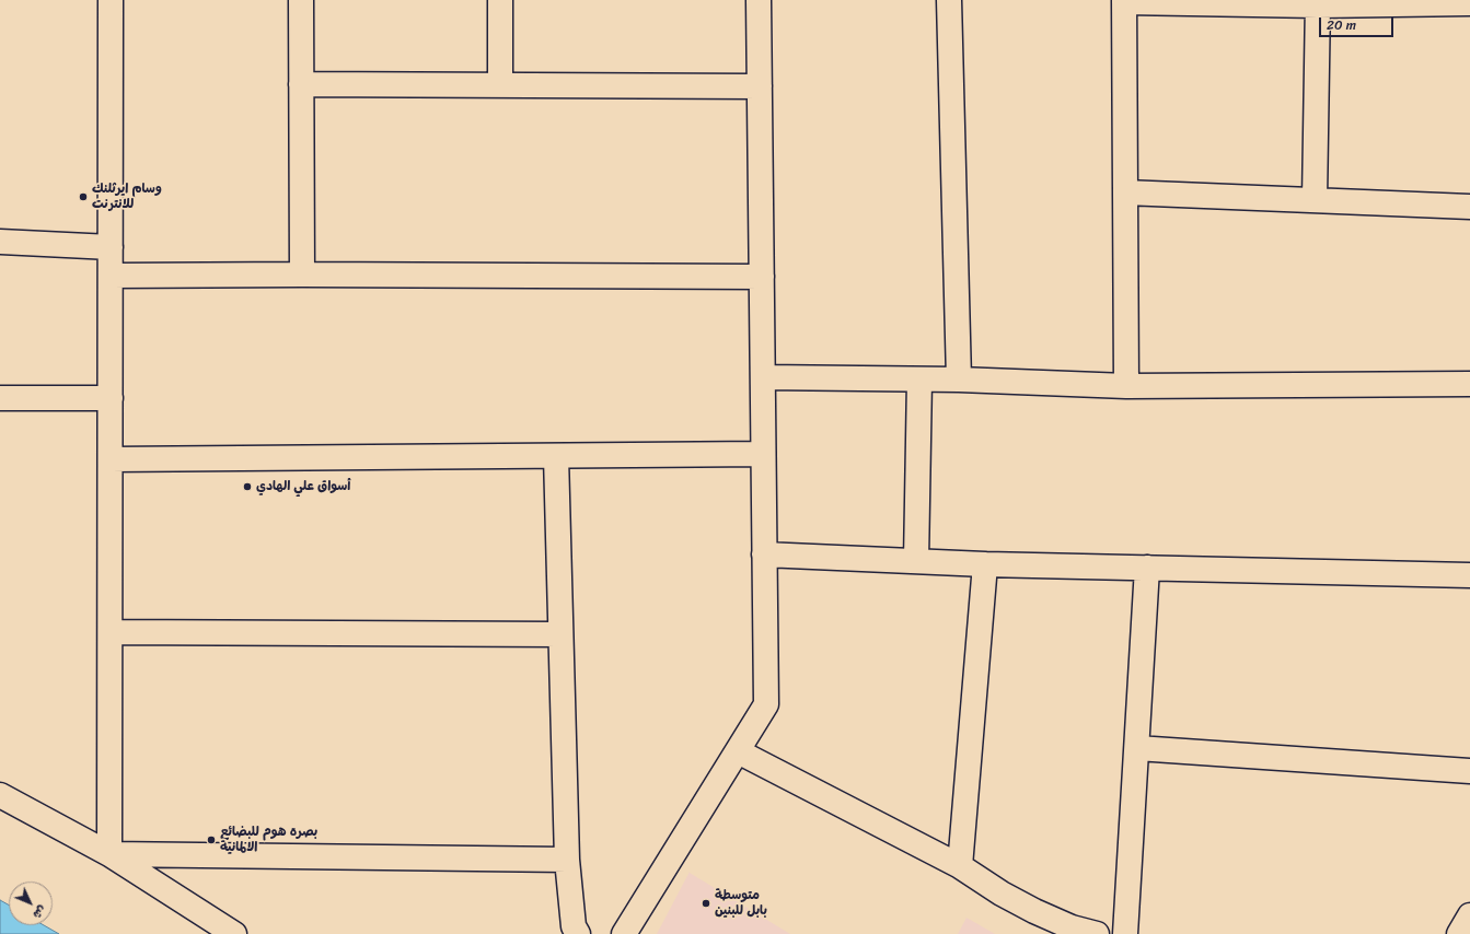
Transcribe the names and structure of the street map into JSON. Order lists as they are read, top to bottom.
{
  "places": [
    "وسام ايرثلنك للانترنت",
    "أسواق علي الهادي",
    "بصره هوم للبضائع الالمانية",
    "متوسطة بابل للبنين"
  ],
  "scale_bar": "20 m",
  "north": "bottom right"
}
